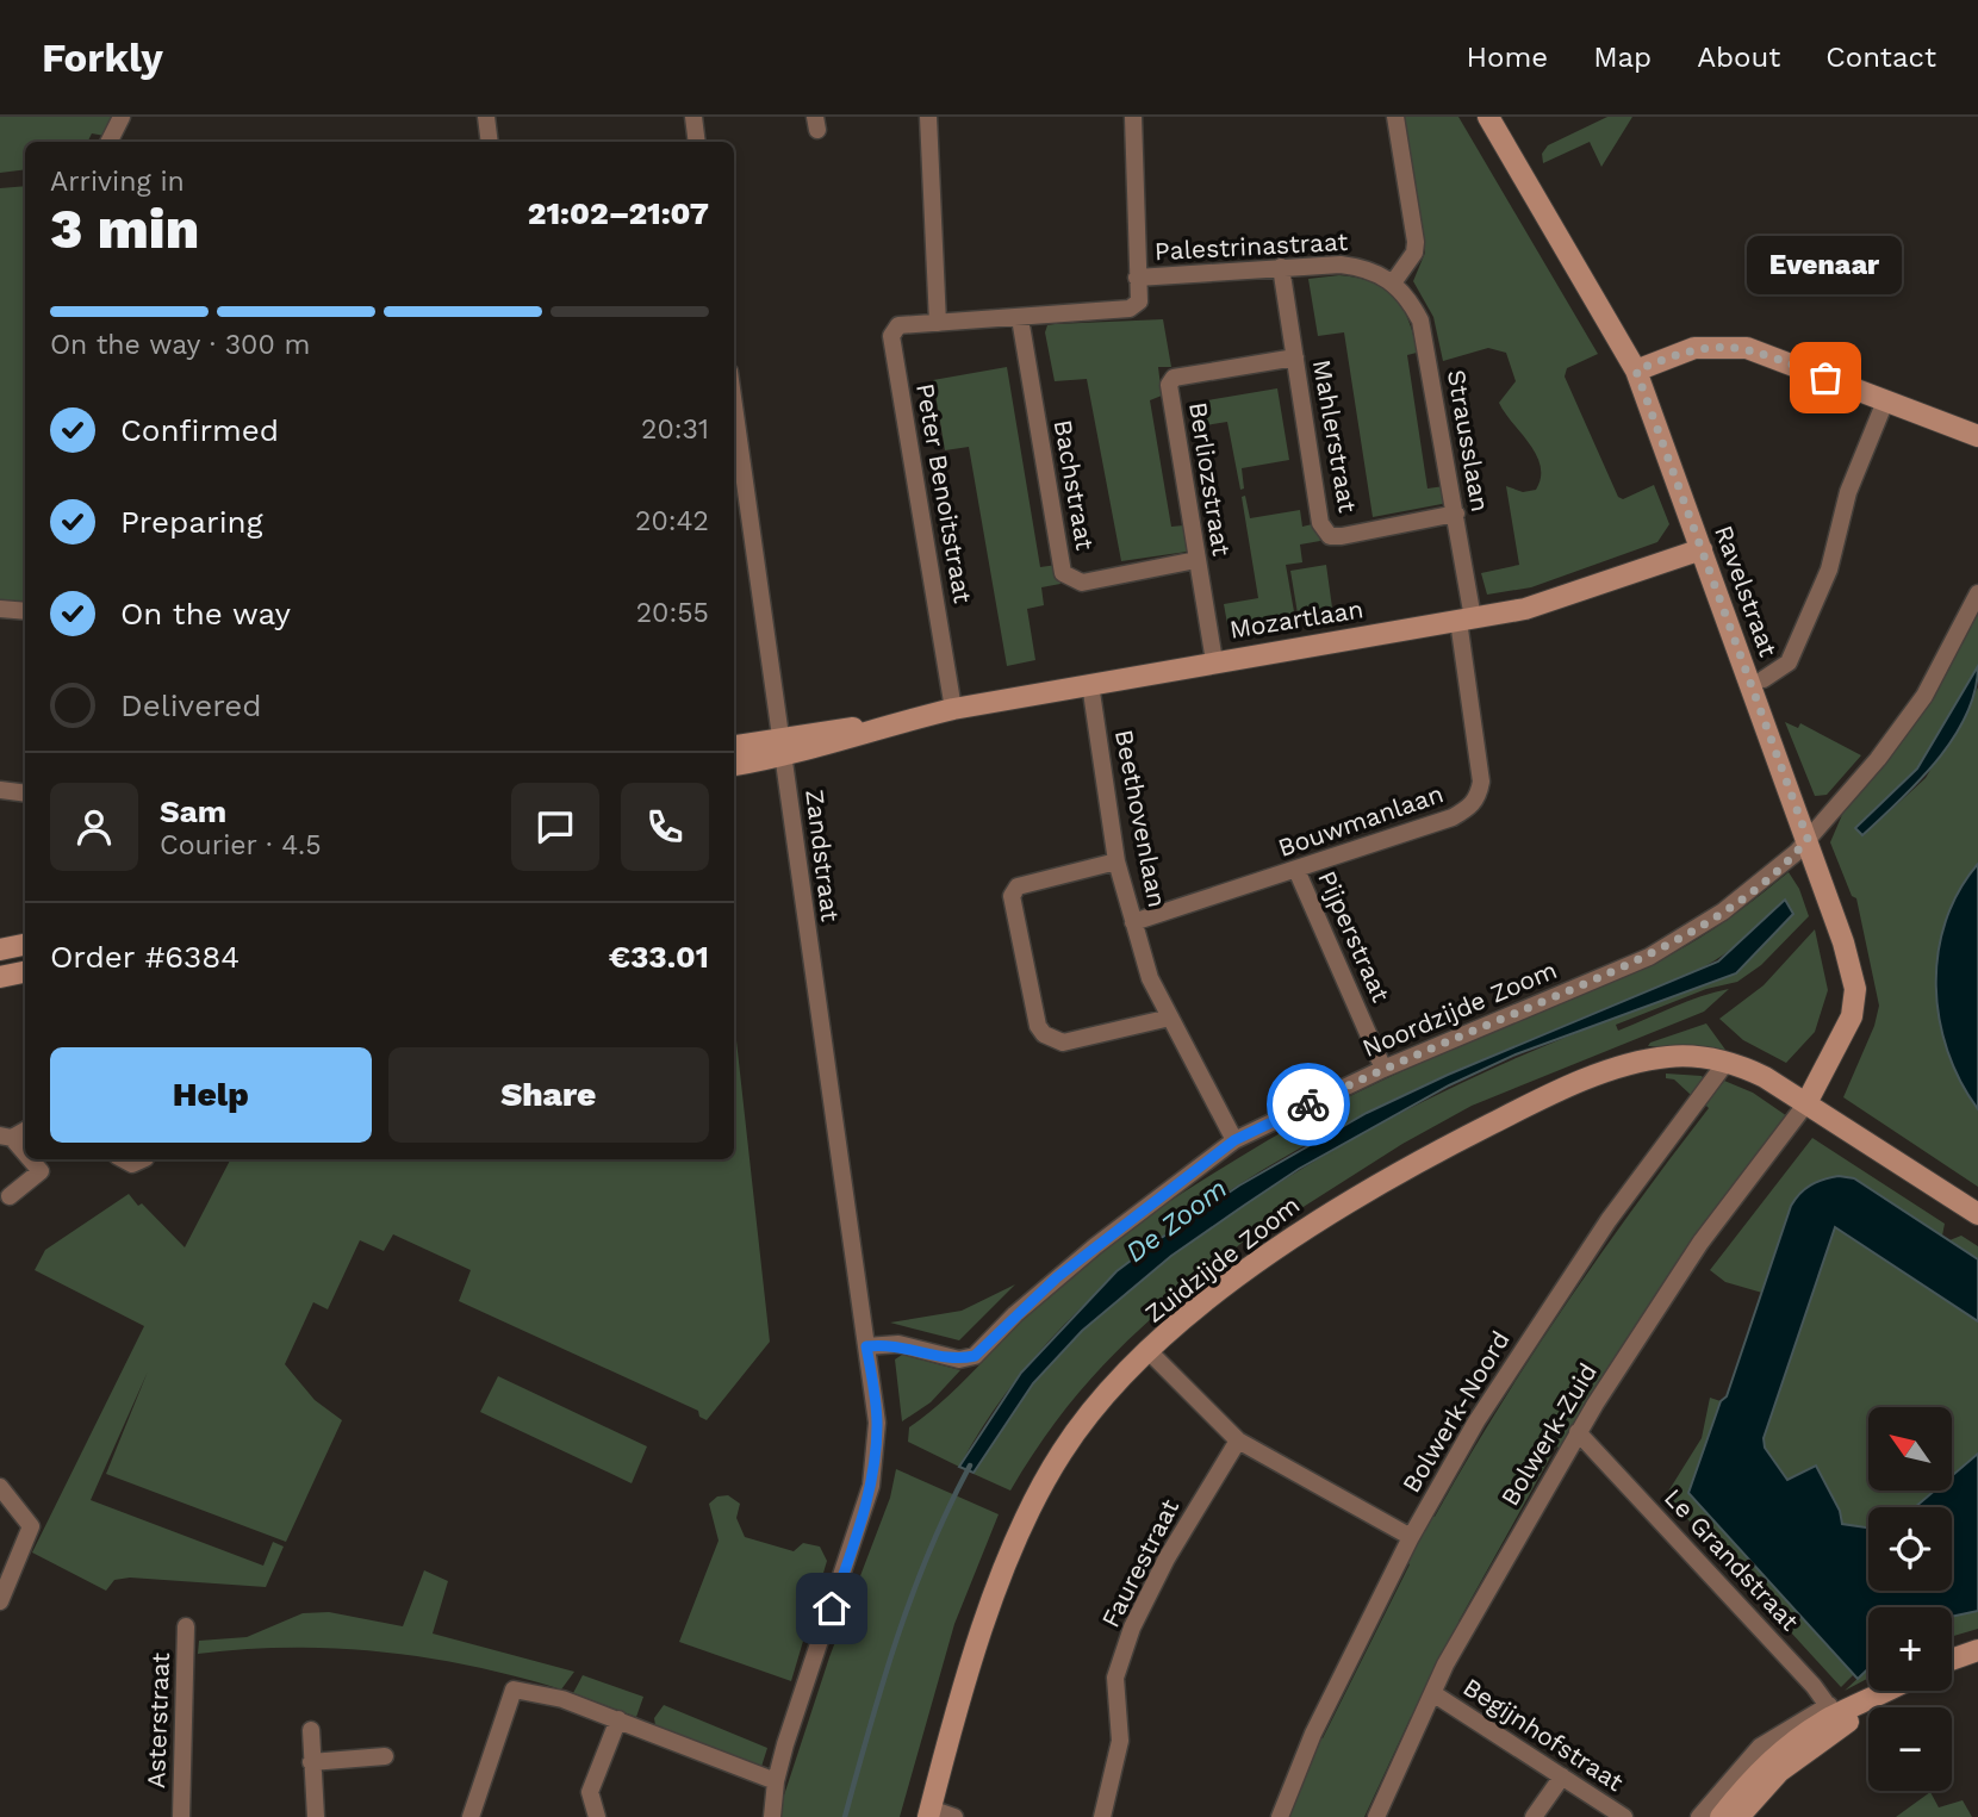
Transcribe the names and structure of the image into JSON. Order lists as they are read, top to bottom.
{
  "streets": {
    "main road": ["Ravelstraat", "Mozartlaan", "Zuidzijde Zoom"],
    "street": [
      "Palestrinastraat",
      "Mahlerstraat",
      "Strausslaan",
      "Berliozstraat",
      "Bachstraat",
      "Peter Benoitstraat",
      "Beethovenlaan",
      "Bouwmanlaan",
      "Zandstraat",
      "Pijperstraat",
      "Noordzijde Zoom",
      "Bolwerk-Noord",
      "Bolwerk-Zuid",
      "Le Grandstraat",
      "Faurestraat",
      "Asterstraat",
      "Begijnhofstraat"
    ]
  },
  "crossings": [
    ["Palestrinastraat", "Mahlerstraat"],
    ["Palestrinastraat", "Strausslaan"],
    ["Palestrinastraat", "Bachstraat"],
    ["Palestrinastraat", "Peter Benoitstraat"],
    ["Mahlerstraat", "Strausslaan"],
    ["Mahlerstraat", "Berliozstraat"],
    ["Strausslaan", "Mozartlaan"],
    ["Strausslaan", "Bouwmanlaan"],
    ["Berliozstraat", "Bachstraat"],
    ["Berliozstraat", "Mozartlaan"],
    ["Peter Benoitstraat", "Mozartlaan"],
    ["Ravelstraat", "Mozartlaan"],
    ["Ravelstraat", "Noordzijde Zoom"],
    ["Ravelstraat", "Zuidzijde Zoom"],
    ["Ravelstraat", "Bolwerk-Zuid"],
    ["Mozartlaan", "Beethovenlaan"],
    ["Mozartlaan", "Bouwmanlaan"],
    ["Mozartlaan", "Zandstraat"],
    ["Beethovenlaan", "Bouwmanlaan"],
    ["Beethovenlaan", "Noordzijde Zoom"],
    ["Bouwmanlaan", "Pijperstraat"],
    ["Zandstraat", "Noordzijde Zoom"],
    ["Pijperstraat", "Noordzijde Zoom"],
    ["Zuidzijde Zoom", "Bolwerk-Noord"],
    ["Zuidzijde Zoom", "Bolwerk-Zuid"],
    ["Bolwerk-Zuid", "Le Grandstraat"],
    ["Bolwerk-Zuid", "Begijnhofstraat"]
  ],
  "water": ["De Zoom"],
  "places": ["Evenaar"],
  "north": "top left",
  "page": {
    "header": "Forkly",
    "nav": [
      "Home",
      "Map",
      "About",
      "Contact"
    ],
    "heading": ["3 min", "Arriving in", "21:02–21:07"],
    "panel": [
      "Sam",
      "Courier · 4.5",
      "Order #6384",
      "€33.01"
    ],
    "bubble": "Evenaar",
    "bar": "On the way · 300 m",
    "list": [
      ["Confirmed", "20:31"],
      ["Preparing", "20:42"],
      ["On the way", "20:55"],
      "Delivered"
    ],
    "buttons": ["Help", "Share"],
    "map_buttons": ["+", "−"]
  }
}
